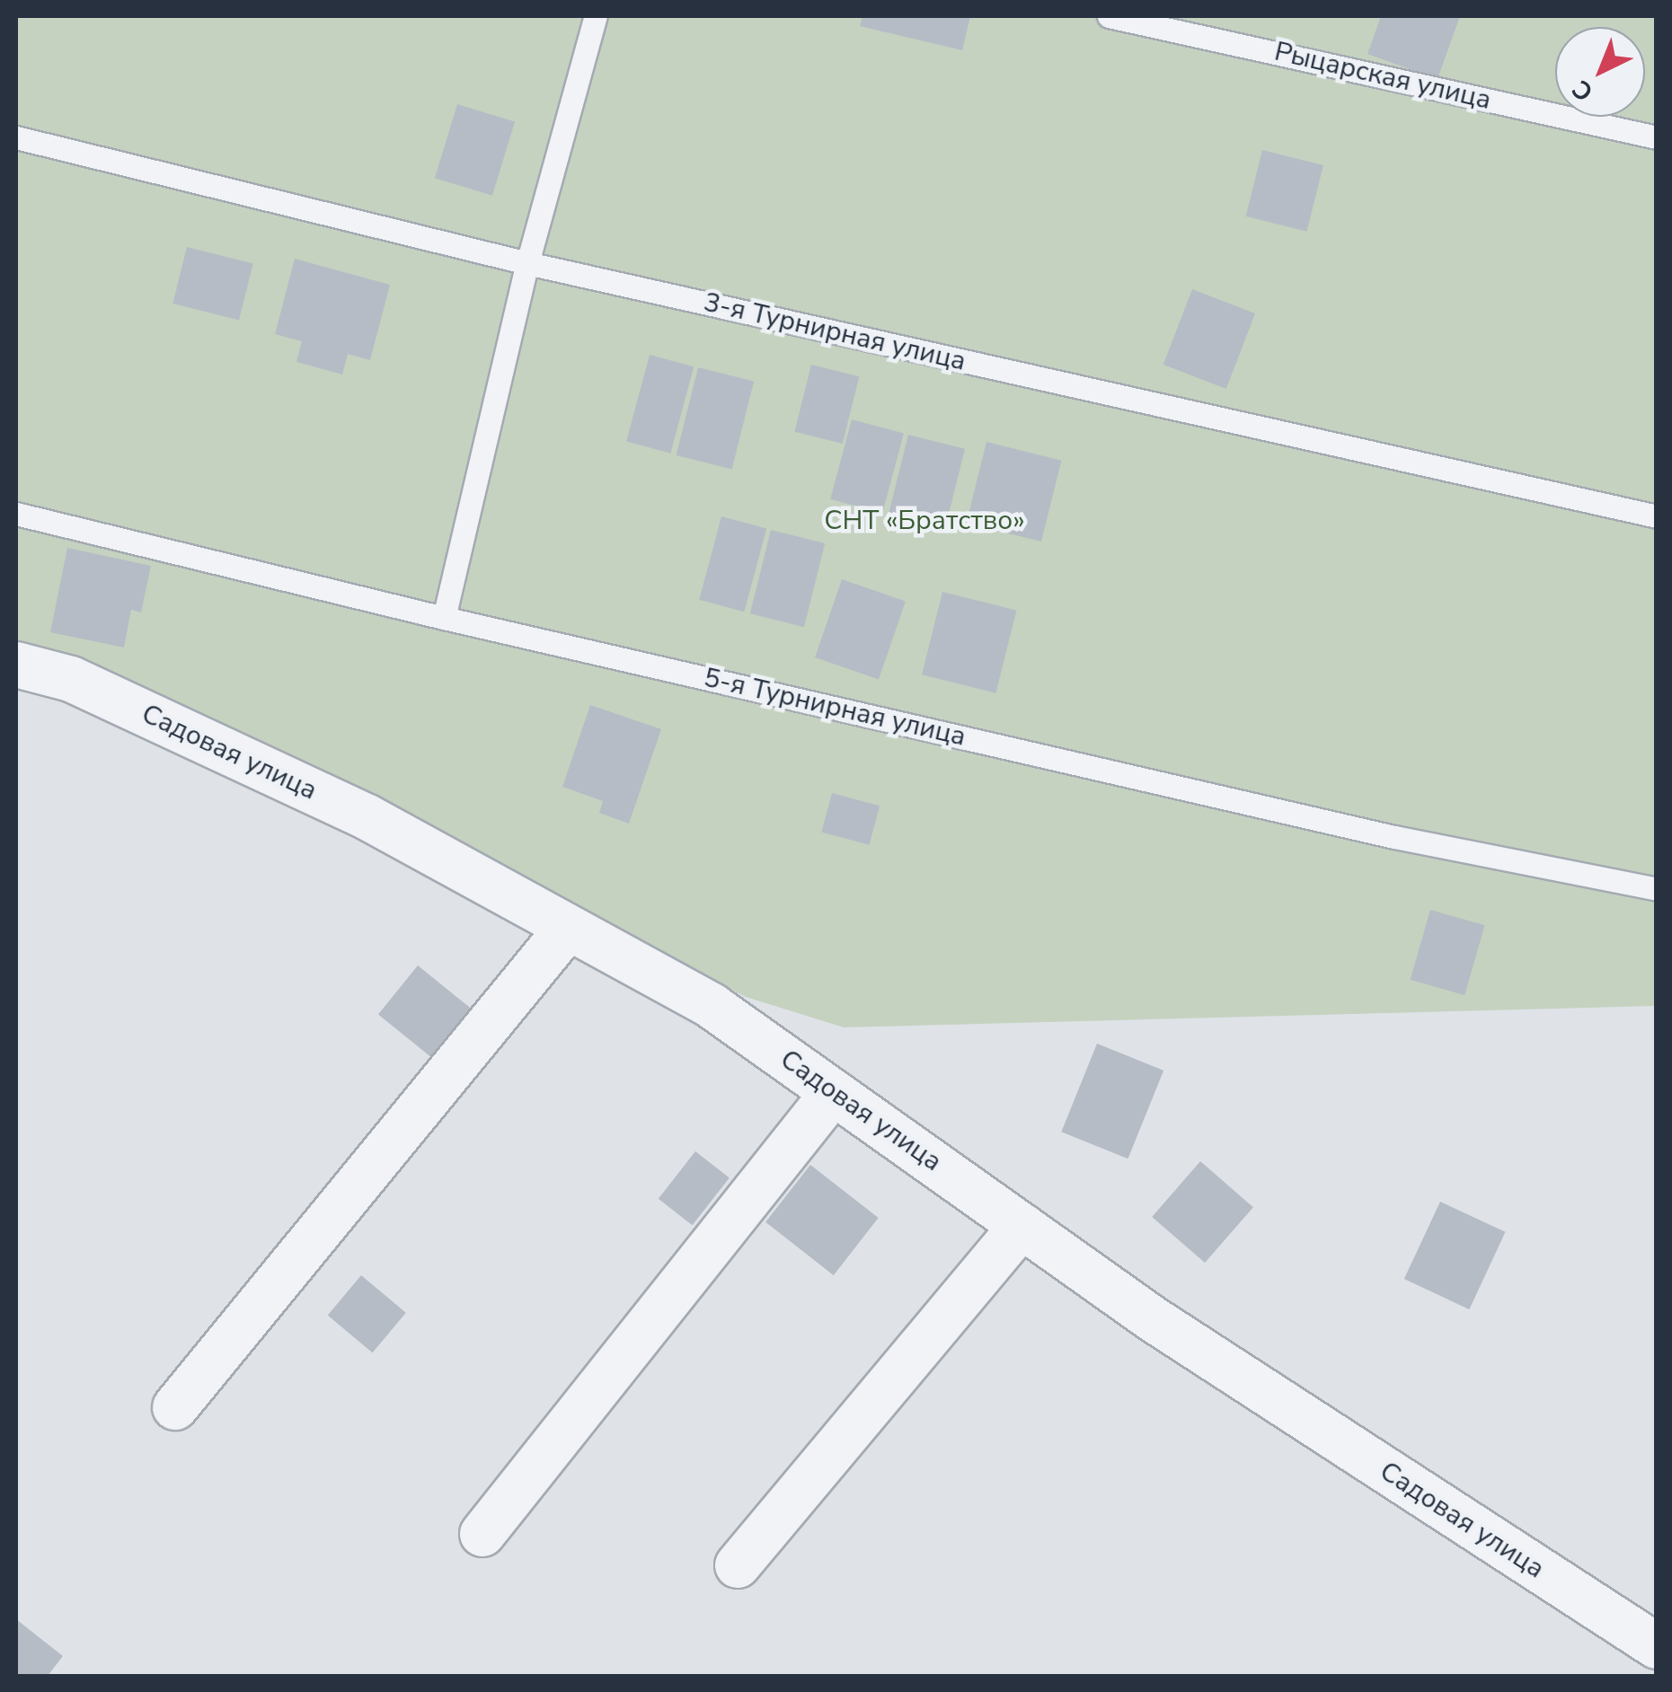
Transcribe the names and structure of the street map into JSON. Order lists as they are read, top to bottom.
{
  "streets": {
    "street": ["Садовая улица"],
    "lane": ["Рыцарская улица", "3-я Турнирная улица", "5-я Турнирная улица"]
  },
  "parks": ["СНТ «Братство»"],
  "north": "bottom left"
}
